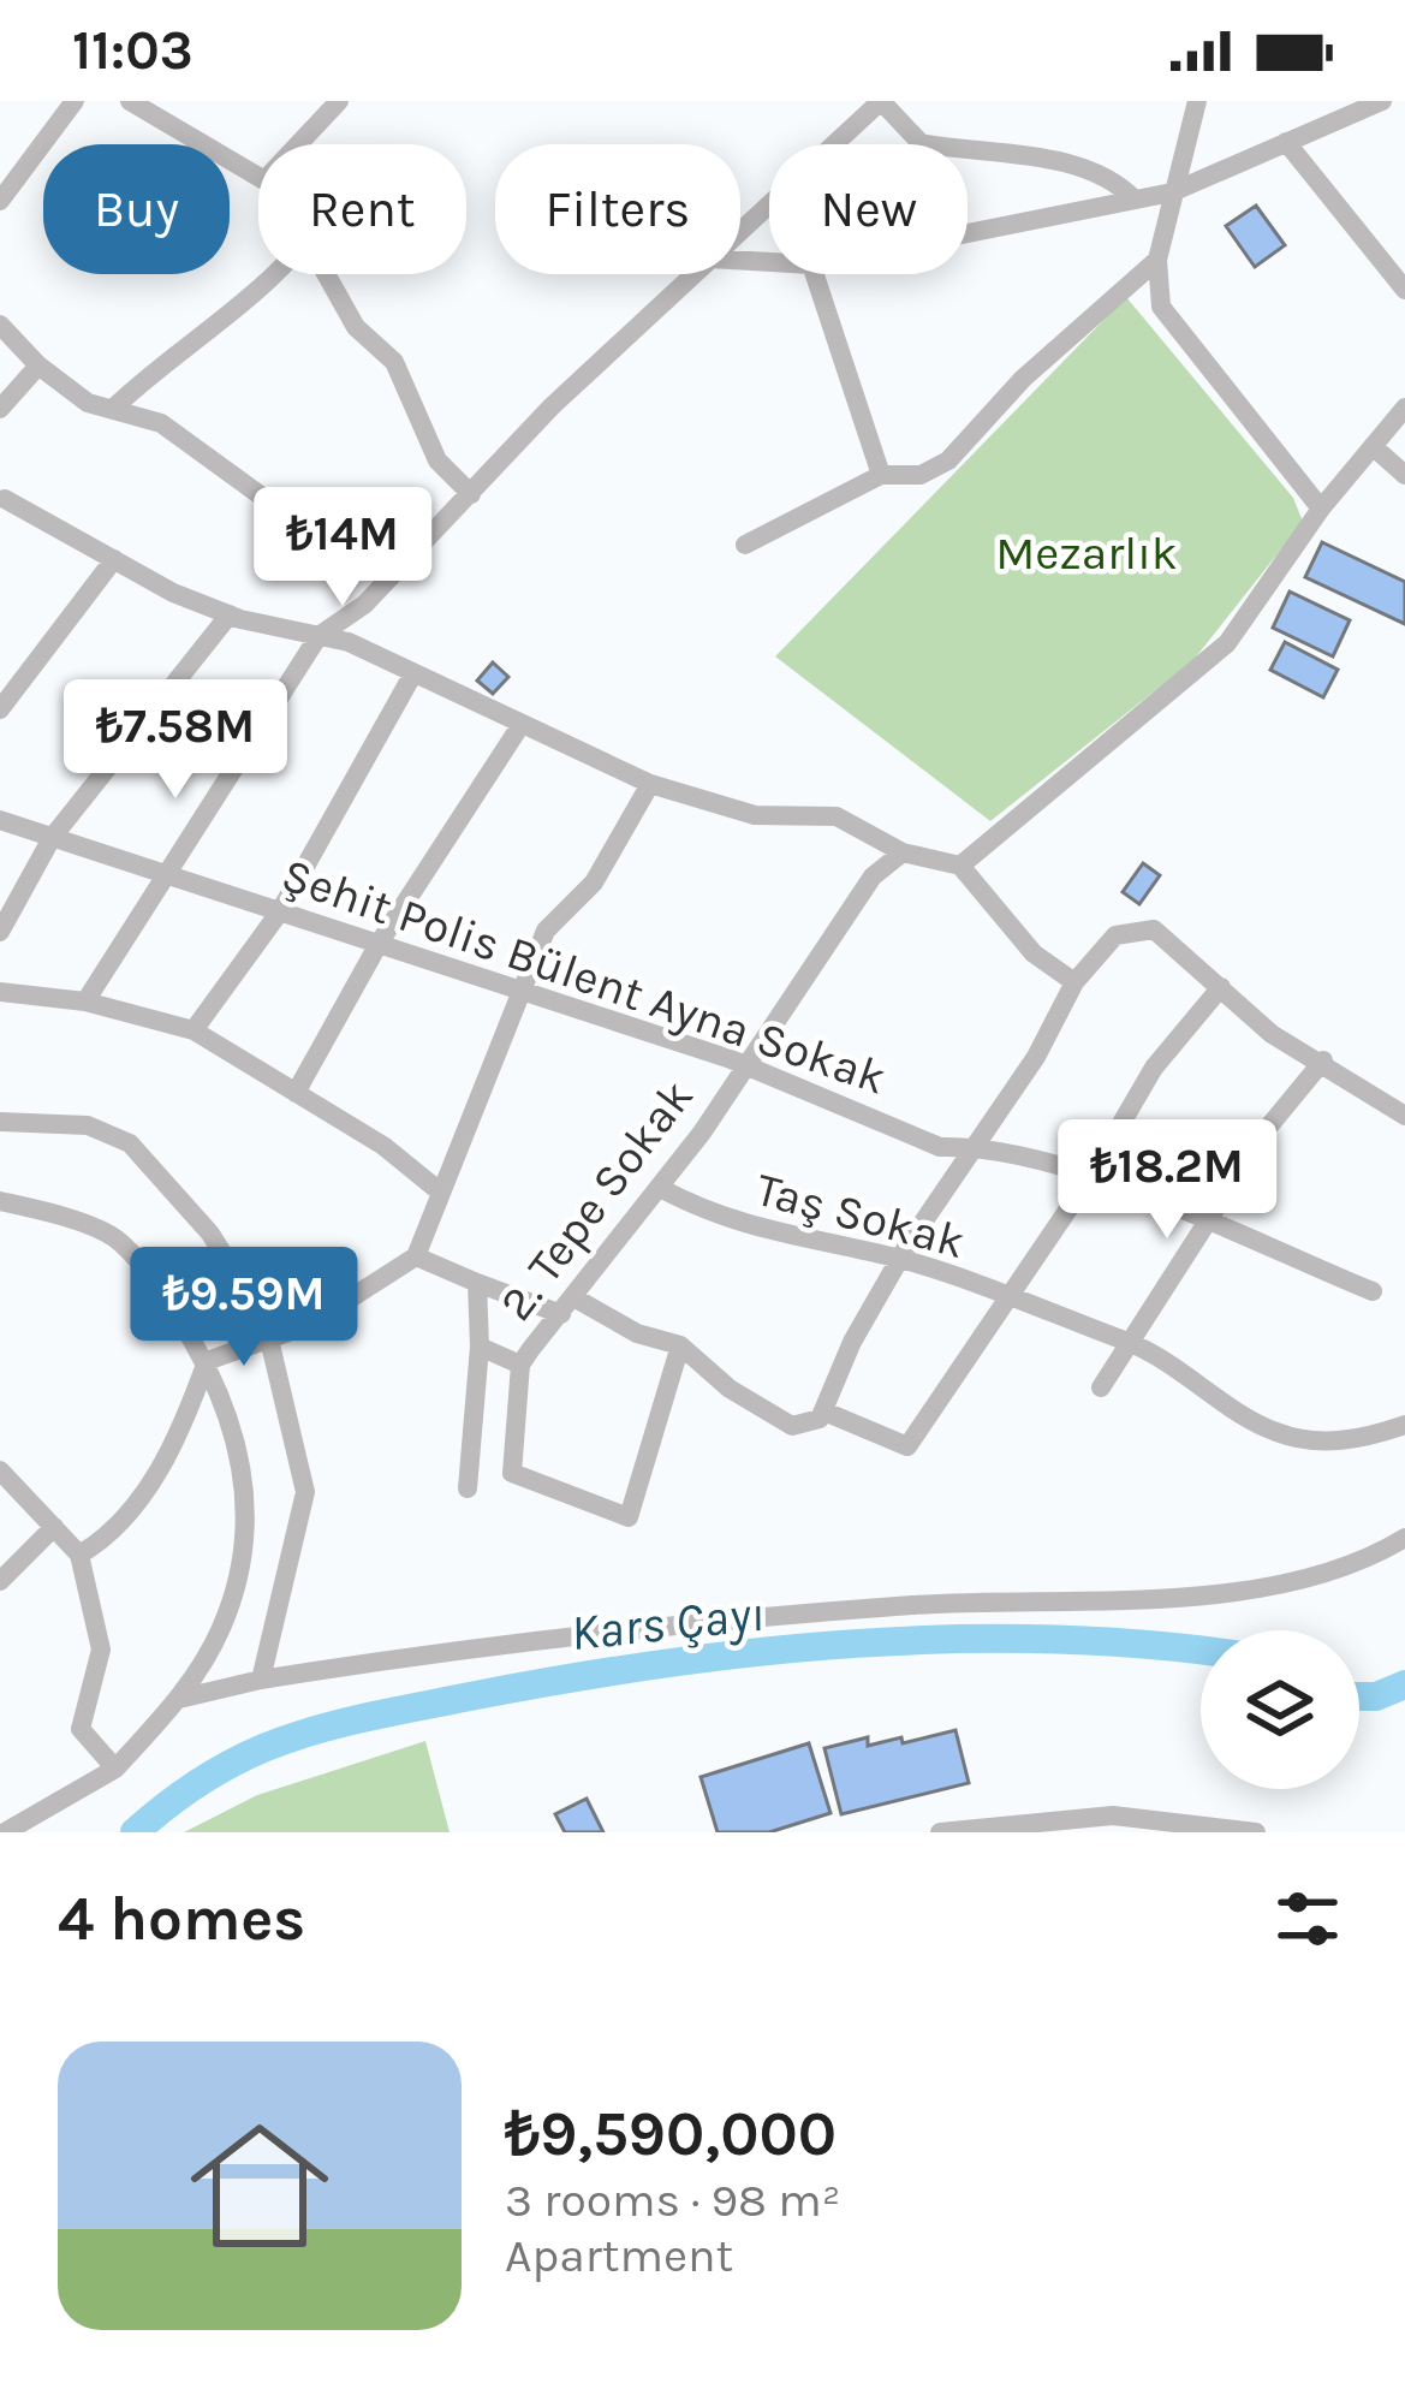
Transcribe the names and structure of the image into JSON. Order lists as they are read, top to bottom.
{
  "streets": {
    "street": ["Şehit Polis Bülent Ayna Sokak", "2. Tepe Sokak", "Taş Sokak"]
  },
  "crossings": [
    ["Şehit Polis Bülent Ayna Sokak", "2. Tepe Sokak"],
    ["2. Tepe Sokak", "Taş Sokak"]
  ],
  "water": ["Kars Çayı"],
  "parks": ["Mezarlık"],
  "page": {
    "status": "11:03",
    "chip": [
      "Buy",
      "Rent",
      "Filters",
      "New"
    ],
    "price": [
      "₺14M",
      "₺7.58M",
      "₺18.2M",
      "₺9.59M"
    ],
    "heading": "4 homes",
    "list": [
      {
        "name": "₺9,590,000",
        "note": "3 rooms · 98 m² · Apartment"
      }
    ]
  }
}
